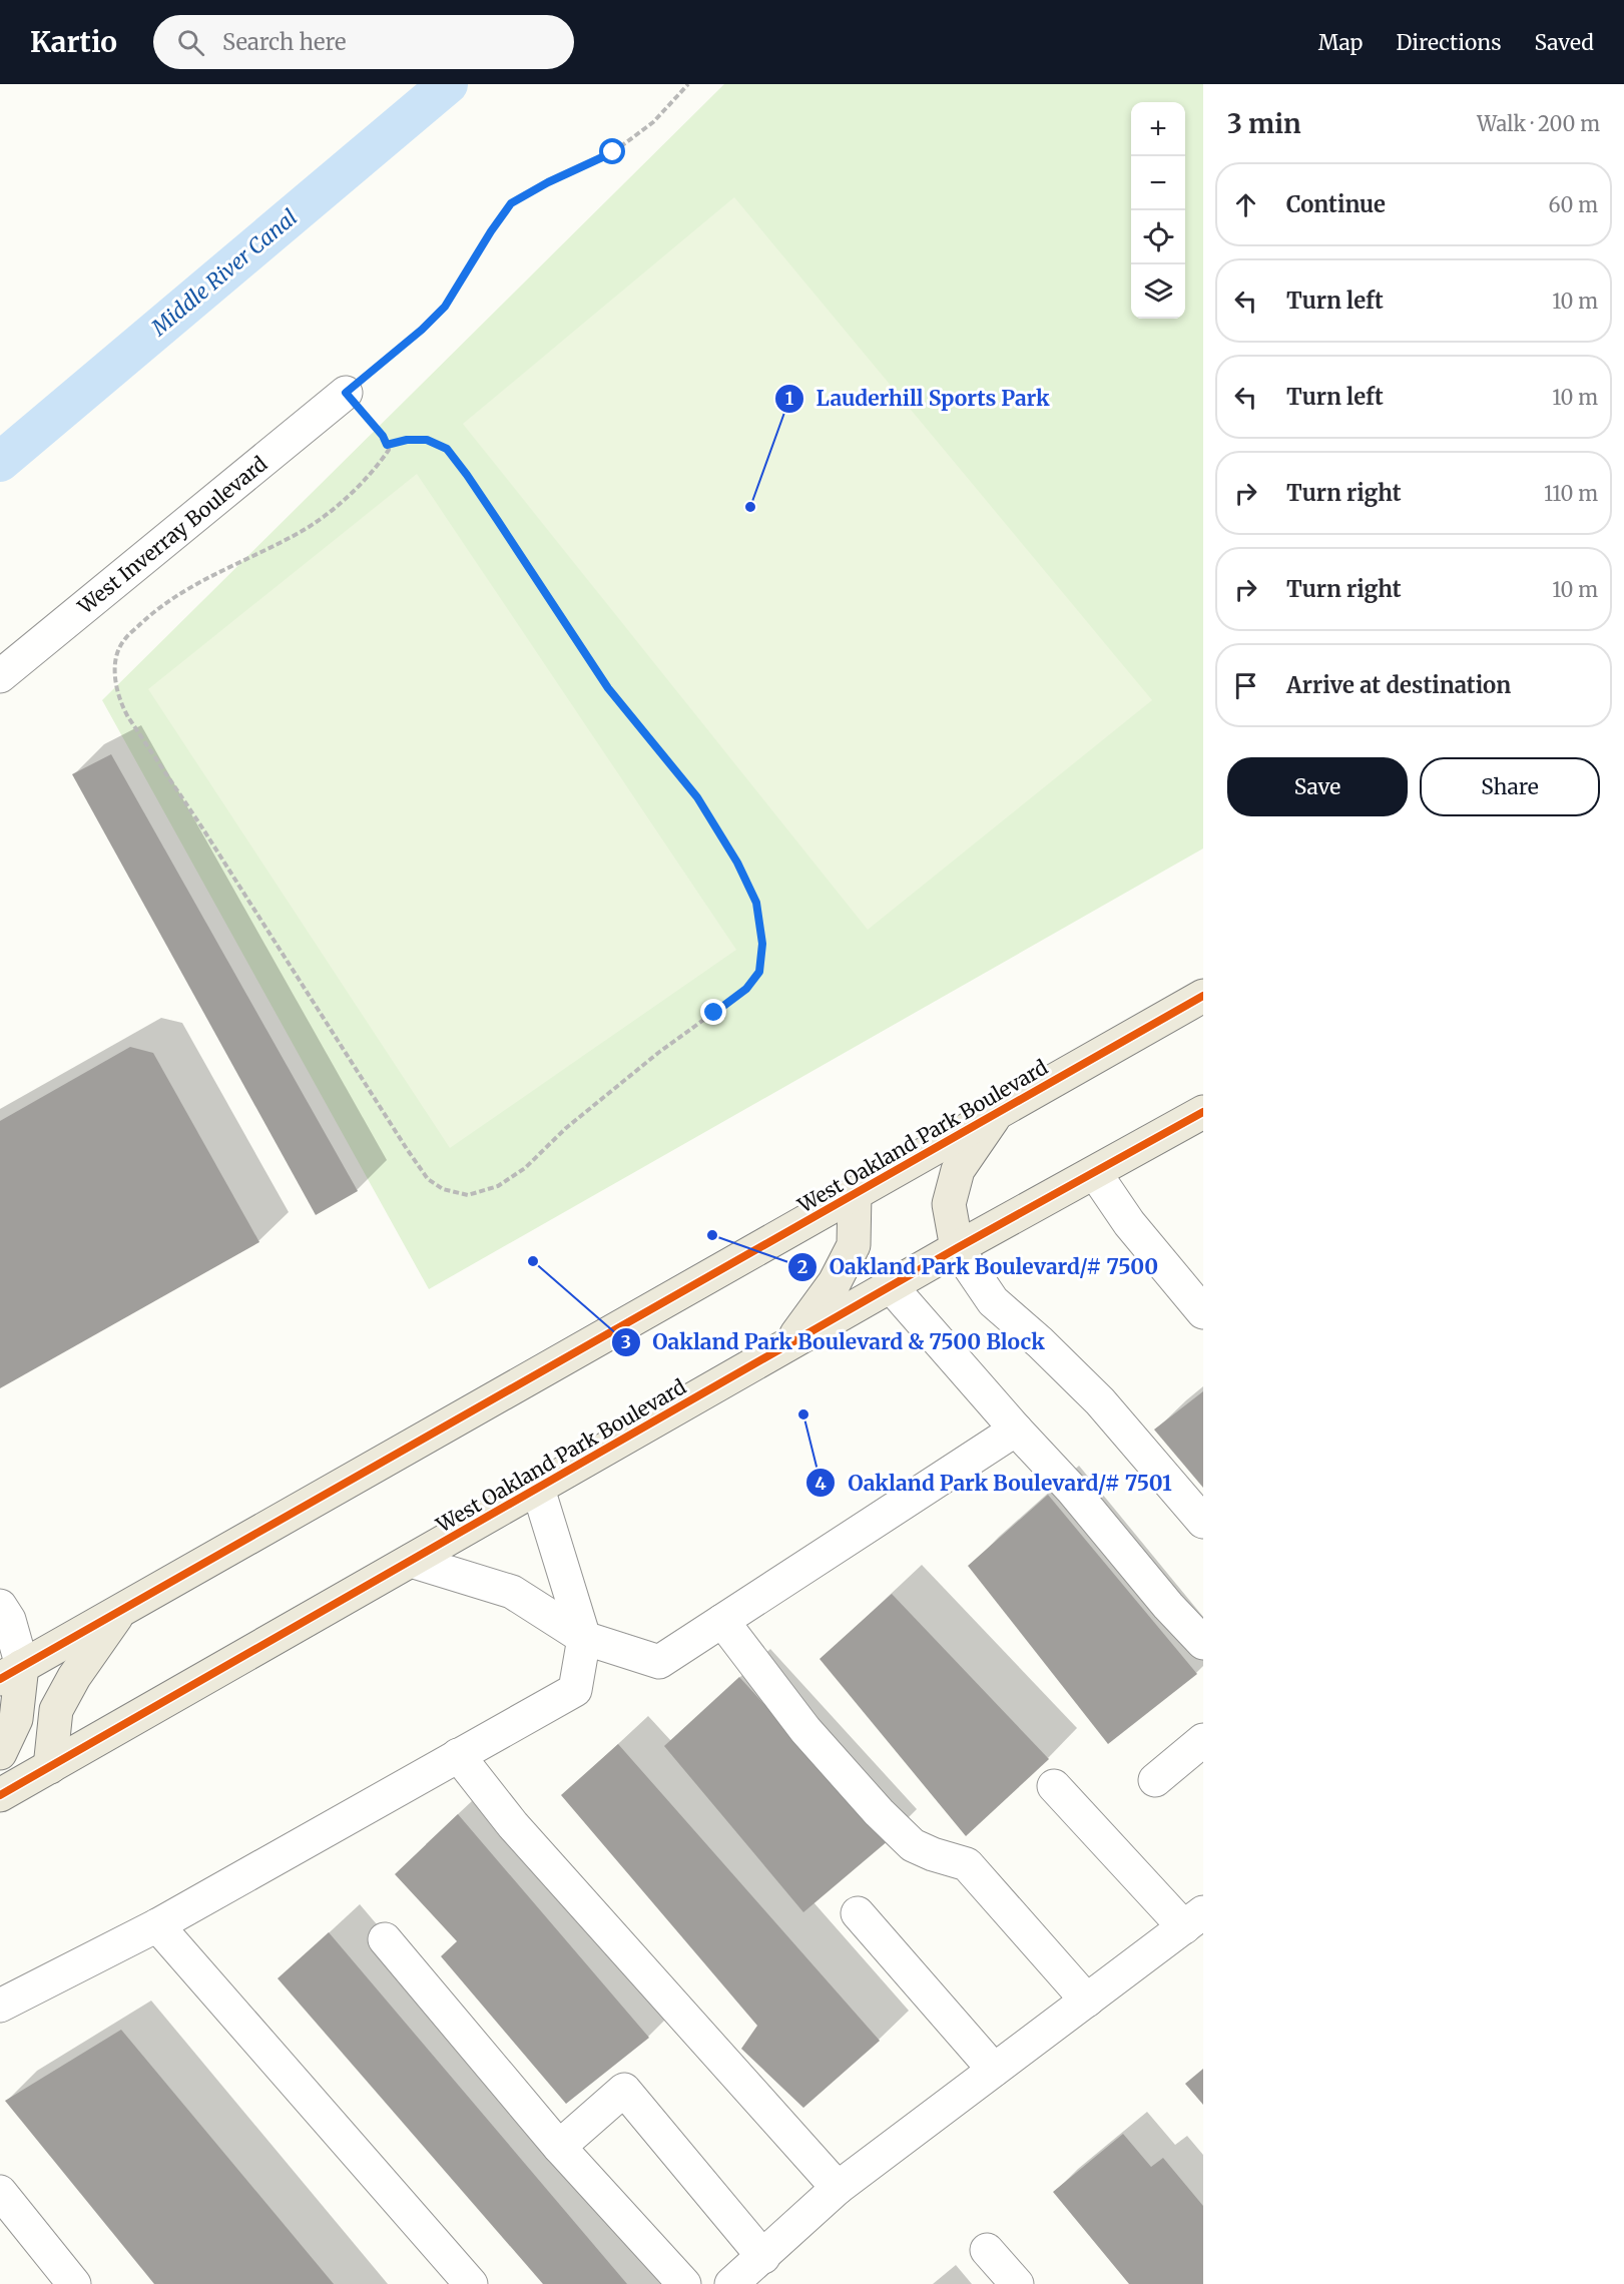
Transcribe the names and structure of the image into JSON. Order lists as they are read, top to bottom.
{
  "streets": {
    "main road": ["West Oakland Park Boulevard"],
    "street": ["West Inverray Boulevard"]
  },
  "water": ["Middle River Canal"],
  "places": [
    "Lauderhill Sports Park",
    "Oakland Park Boulevard/# 7500",
    "Oakland Park Boulevard & 7500 Block",
    "Oakland Park Boulevard/# 7501"
  ],
  "page": {
    "header": "Kartio",
    "search": "Search here",
    "nav": ["Map", "Directions", "Saved"],
    "heading": ["3 min", "Walk · 200 m"],
    "map_buttons": ["+", "−"],
    "list": [
      ["Continue", "60 m"],
      ["Turn left", "10 m"],
      ["Turn left", "10 m"],
      ["Turn right", "110 m"],
      ["Turn right", "10 m"],
      "Arrive at destination"
    ],
    "buttons": ["Save", "Share"]
  }
}
